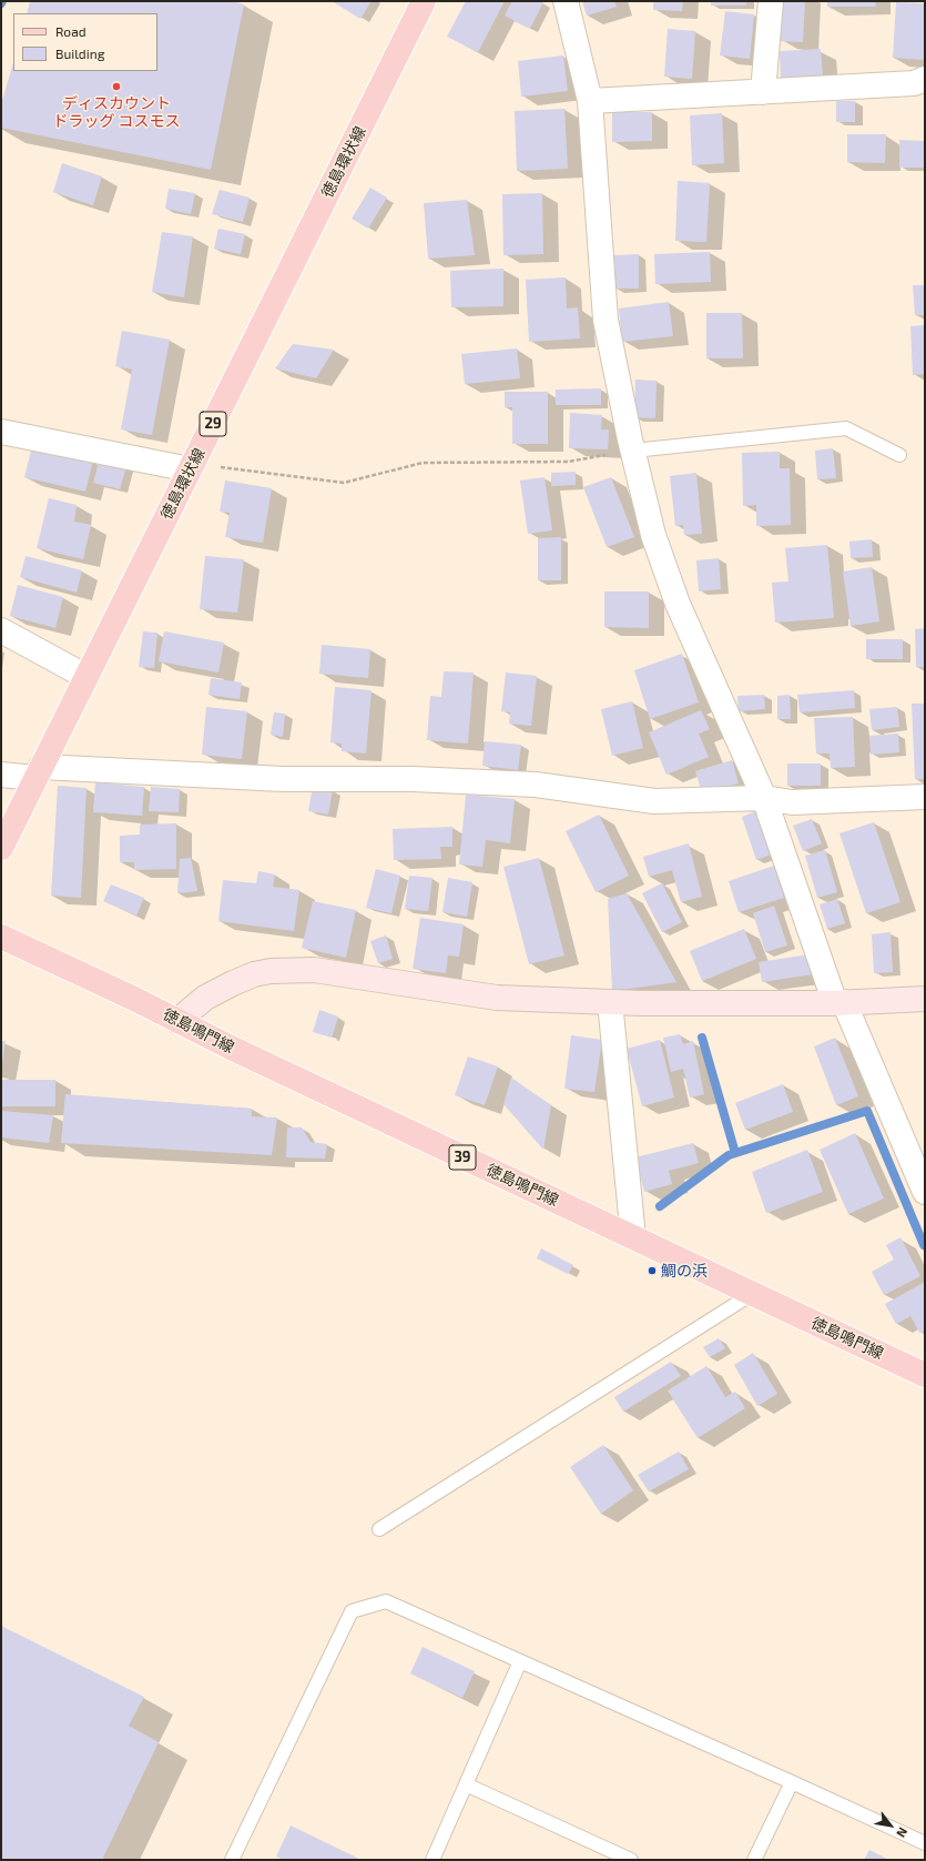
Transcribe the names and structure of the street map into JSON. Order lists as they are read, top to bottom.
{
  "streets": {
    "main road": [
      "徳島環状線",
      "29",
      "徳島鳴門線",
      "39"
    ]
  },
  "places": ["ディスカウント ドラッグ コスモス", "鯛の浜"],
  "legend": ["Road", "Building"],
  "north": "bottom right"
}
